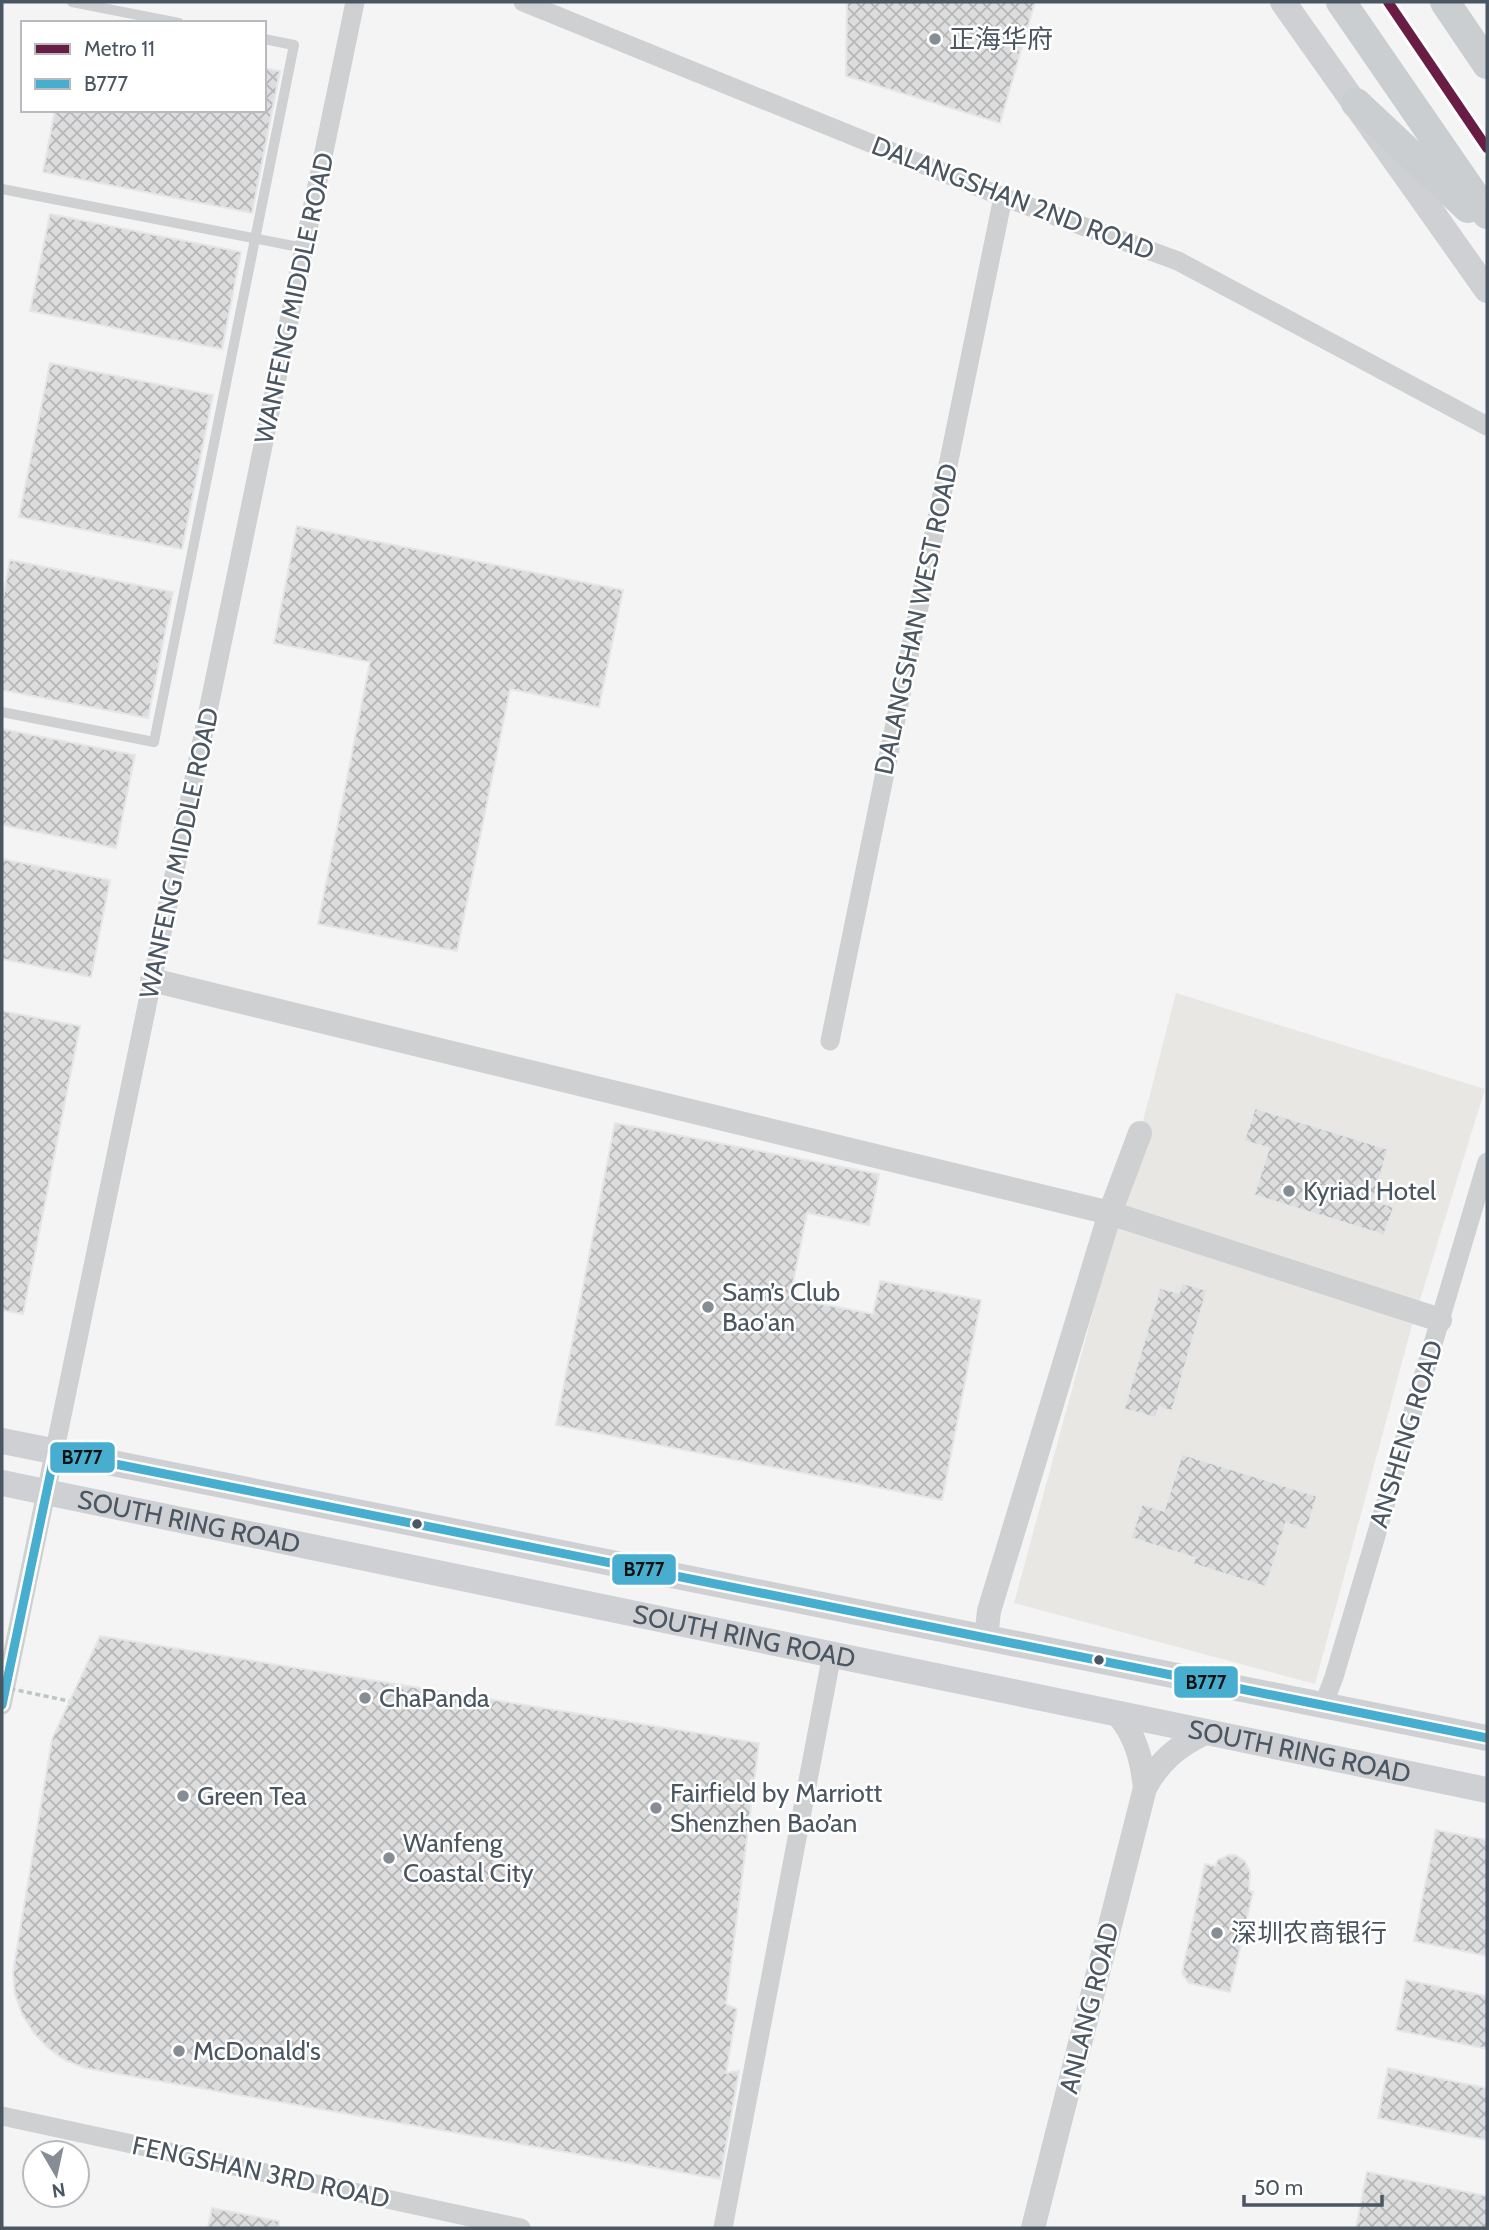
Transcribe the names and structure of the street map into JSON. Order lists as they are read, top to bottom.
{
  "streets": {
    "main road": ["SOUTH RING ROAD"],
    "street": [
      "DALANGSHAN 2ND ROAD",
      "WANFENG MIDDLE ROAD",
      "DALANGSHAN WEST ROAD",
      "ANSHENG ROAD",
      "ANLANG ROAD",
      "FENGSHAN 3RD ROAD"
    ]
  },
  "crossings": [
    ["DALANGSHAN 2ND ROAD", "DALANGSHAN WEST ROAD"],
    ["WANFENG MIDDLE ROAD", "SOUTH RING ROAD"],
    ["ANSHENG ROAD", "SOUTH RING ROAD"],
    ["SOUTH RING ROAD", "ANLANG ROAD"]
  ],
  "places": [
    "正海华府",
    "Kyriad Hotel",
    "Sam’s Club Bao'an",
    "ChaPanda",
    "Green Tea",
    "Fairfield by Marriott Shenzhen Bao’an",
    "Wanfeng Coastal City",
    "深圳农商银行",
    "McDonald's"
  ],
  "lines": ["metro line 11", "transit line B777"],
  "legend": ["Metro 11", "B777"],
  "scale_bar": "50 m",
  "north": "bottom"
}
